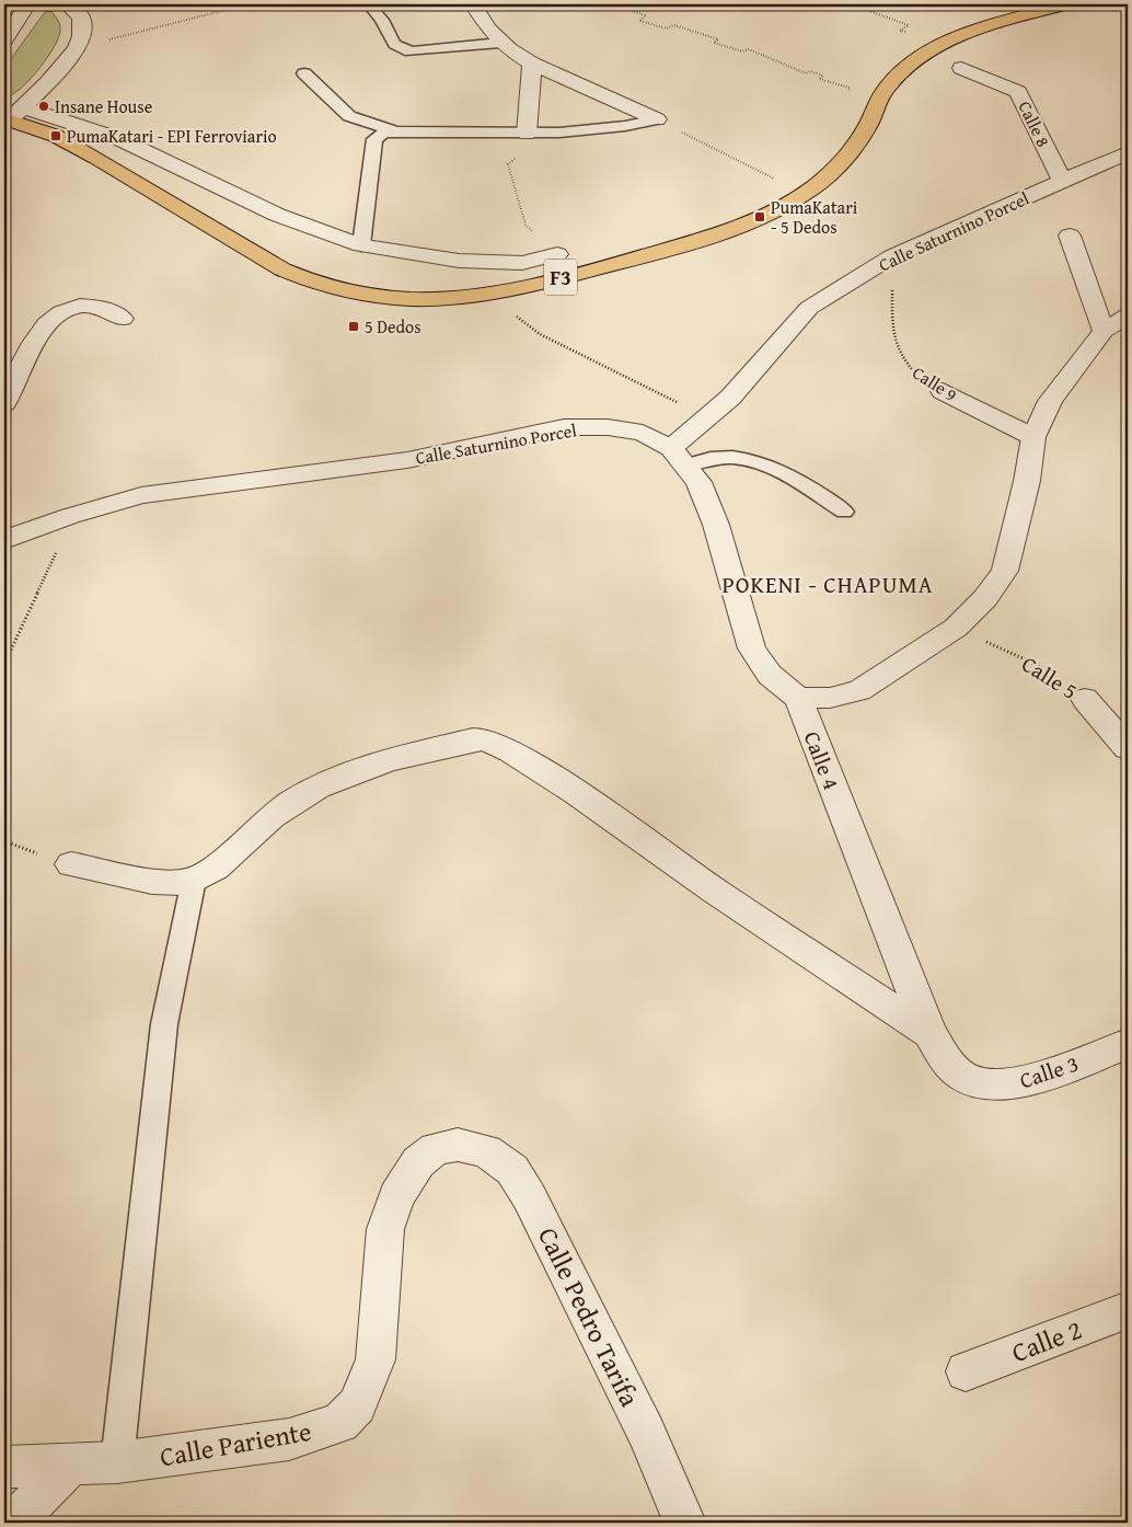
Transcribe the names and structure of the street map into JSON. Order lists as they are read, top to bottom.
{
  "streets": {
    "highway": ["F3"],
    "street": [
      "Calle 8",
      "Calle Saturnino Porcel",
      "Calle 9",
      "Calle 5",
      "Calle 4",
      "Calle 3",
      "Calle Pedro Tarifa",
      "Calle 2",
      "Calle Pariente"
    ]
  },
  "crossings": [
    ["Calle 8", "Calle Saturnino Porcel"],
    ["Calle Saturnino Porcel", "Calle 9"],
    ["Calle Saturnino Porcel", "Calle 4"],
    ["Calle 4", "Calle 3"],
    ["Calle Pedro Tarifa", "Calle Pariente"]
  ],
  "districts": ["POKENI - CHAPUMA"],
  "places": {
    "other": ["Insane House"],
    "transit": ["PumaKatari - EPI Ferroviario", "PumaKatari - 5 Dedos", "5 Dedos"]
  }
}
